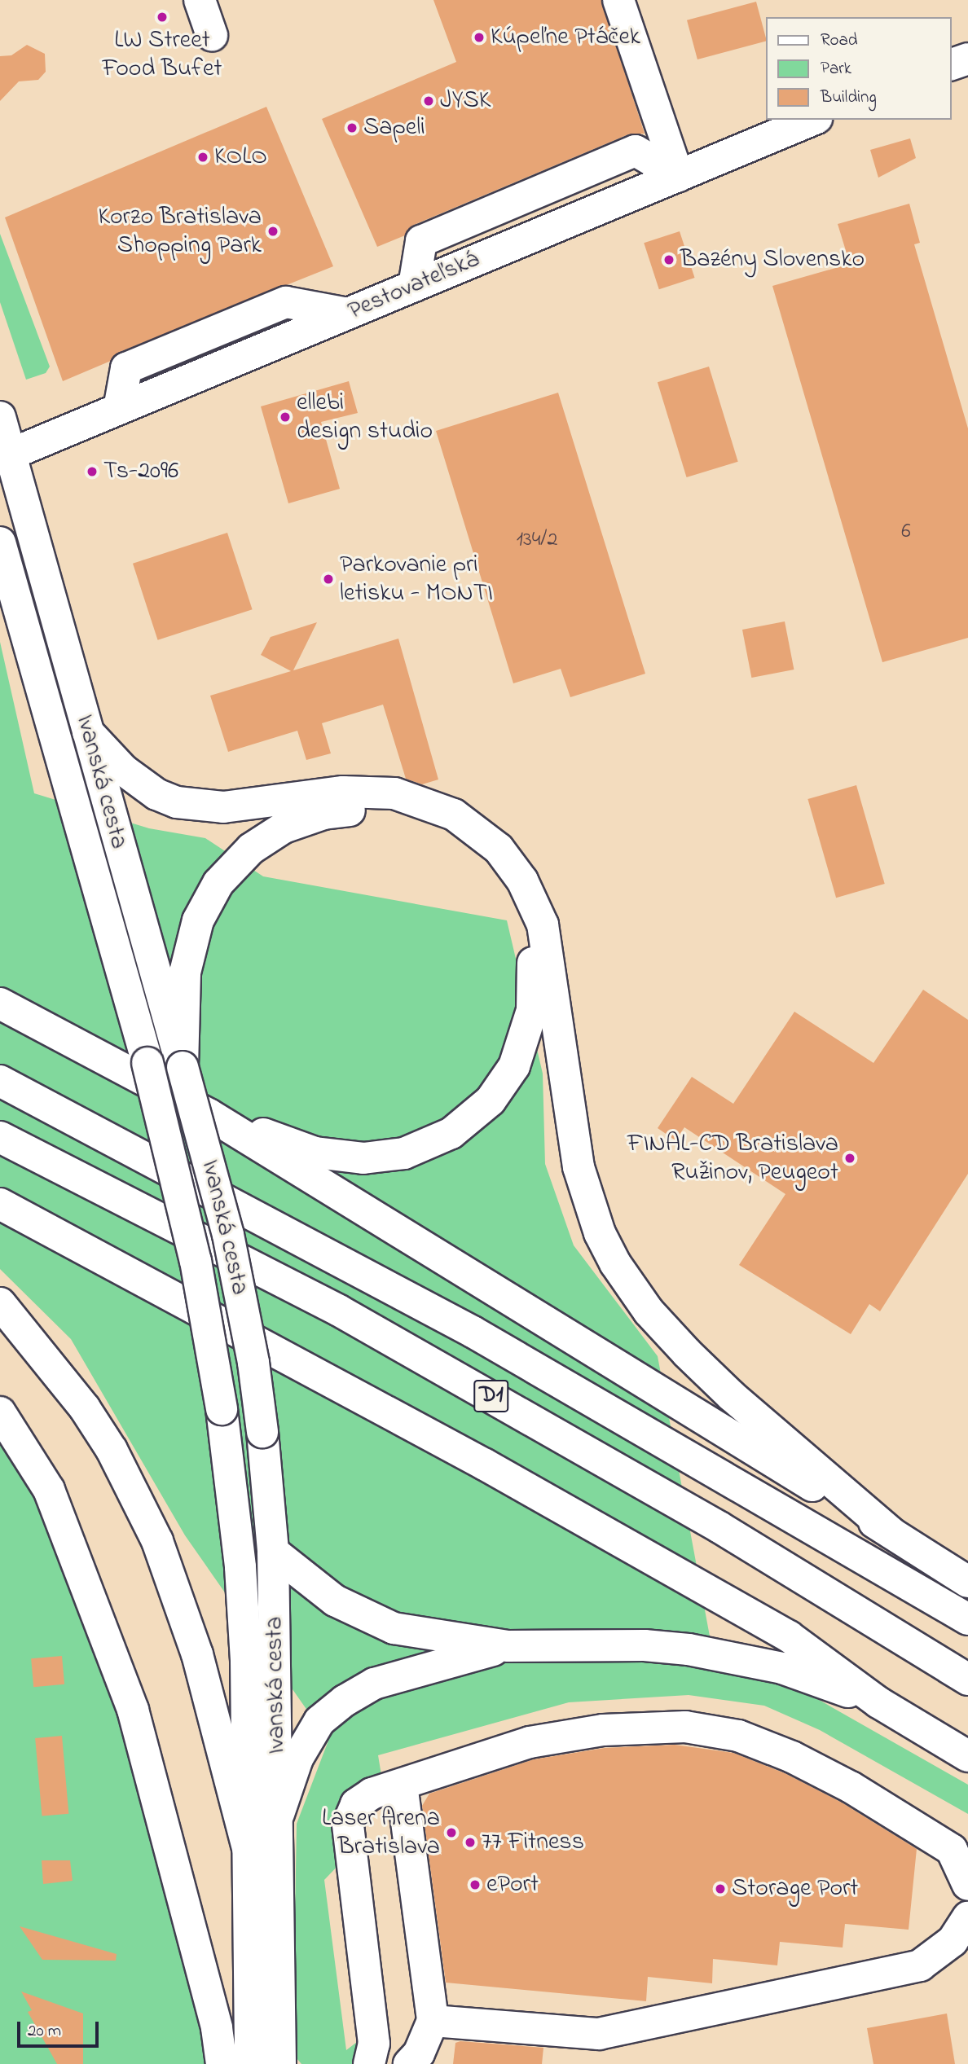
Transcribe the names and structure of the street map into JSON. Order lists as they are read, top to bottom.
{
  "streets": {
    "main road": ["Pestovateľská", "Ivanská cesta", "D1"]
  },
  "crossings": [
    ["Pestovateľská", "Ivanská cesta"]
  ],
  "places": [
    "LW Street Food Bufet",
    "Kúpeľne Ptáček",
    "JYSK",
    "Sapeli",
    "KOLO",
    "Korzo Bratislava Shopping Park",
    "Bazény Slovensko",
    "ellebi design studio",
    "Ts-2096",
    "Parkovanie pri letisku - MONTI",
    "FINAL-CD Bratislava Ružinov, Peugeot",
    "Laser Arena Bratislava",
    "77 Fitness",
    "ePort",
    "Storage Port"
  ],
  "house_numbers": ["6", "134/2"],
  "legend": ["Road", "Park", "Building"],
  "scale_bar": "20 m"
}
